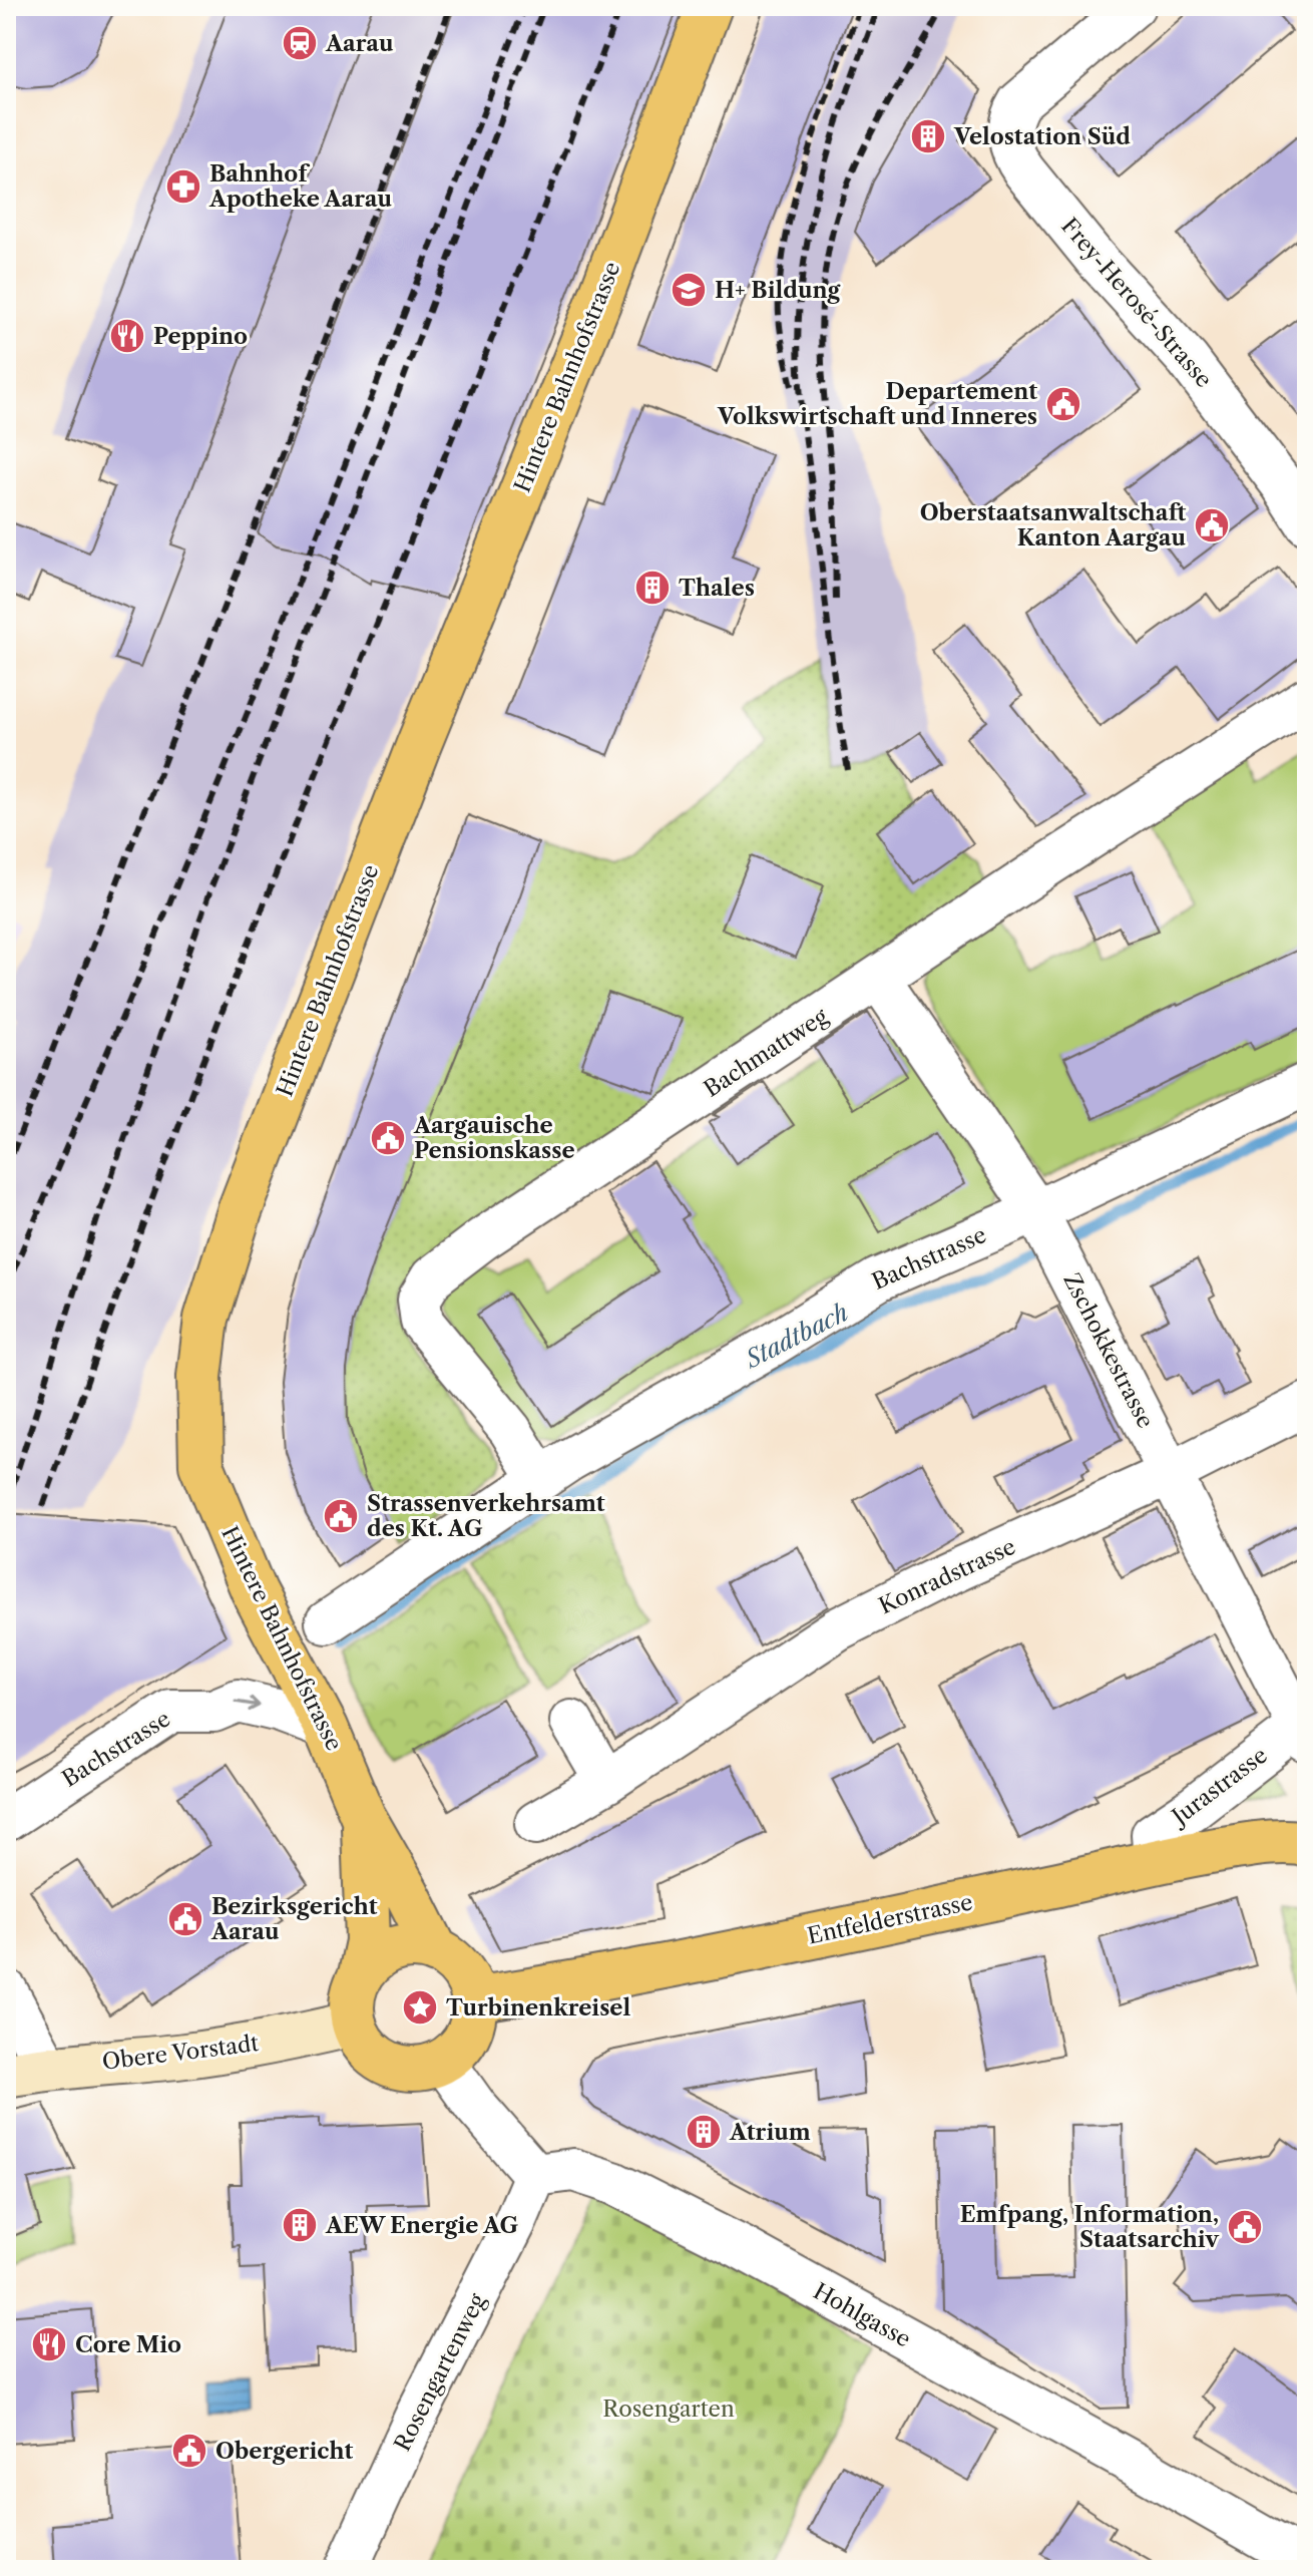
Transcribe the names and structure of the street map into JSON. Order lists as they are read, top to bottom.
{
  "streets": {
    "main road": ["Hintere Bahnhofstrasse", "Entfelderstrasse", "Obere Vorstadt"],
    "street": [
      "Frey-Herosé-Strasse",
      "Bachmattweg",
      "Bachstrasse",
      "Zschokkestrasse",
      "Konradstrasse",
      "Jurastrasse",
      "Hohlgasse",
      "Rosengartenweg"
    ]
  },
  "crossings": [
    ["Hintere Bahnhofstrasse", "Bachstrasse"],
    ["Hintere Bahnhofstrasse", "Entfelderstrasse"],
    ["Hintere Bahnhofstrasse", "Obere Vorstadt"],
    ["Bachmattweg", "Bachstrasse"],
    ["Bachmattweg", "Zschokkestrasse"],
    ["Bachstrasse", "Zschokkestrasse"],
    ["Zschokkestrasse", "Konradstrasse"],
    ["Zschokkestrasse", "Jurastrasse"],
    ["Jurastrasse", "Entfelderstrasse"],
    ["Entfelderstrasse", "Obere Vorstadt"],
    ["Hohlgasse", "Rosengartenweg"]
  ],
  "water": ["Stadtbach"],
  "parks": ["Rosengarten"],
  "places": {
    "station": ["Aarau"],
    "building": [
      "Velostation Süd",
      "Thales",
      "Atrium",
      "AEW Energie AG"
    ],
    "pharmacy": ["Bahnhof Apotheke Aarau"],
    "school or university": ["H+ Bildung"],
    "restaurant": ["Peppino", "Core Mio"],
    "public building": [
      "Departement Volkswirtschaft und Inneres",
      "Oberstaatsanwaltschaft Kanton Aargau",
      "Aargauische Pensionskasse",
      "Strassenverkehrsamt des Kt. AG",
      "Bezirksgericht Aarau",
      "Emfpang, Information, Staatsarchiv",
      "Obergericht"
    ],
    "place": ["Turbinenkreisel"]
  }
}
